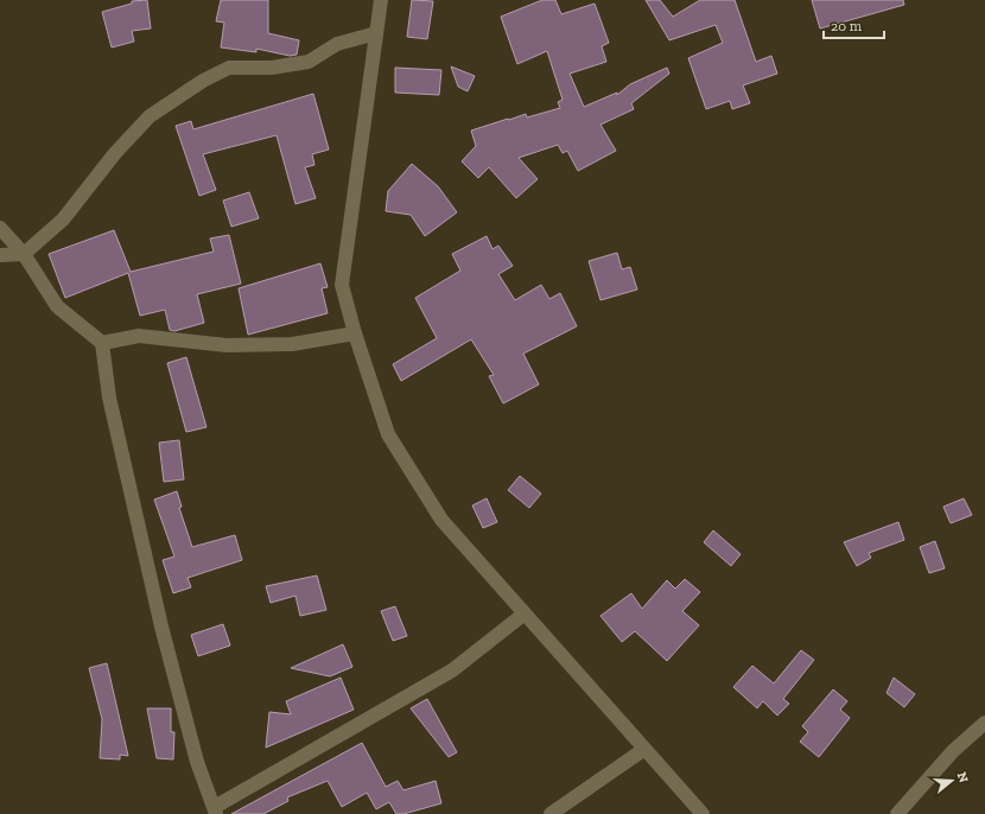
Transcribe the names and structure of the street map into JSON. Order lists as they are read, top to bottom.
{
  "scale_bar": "20 m",
  "north": "right"
}
